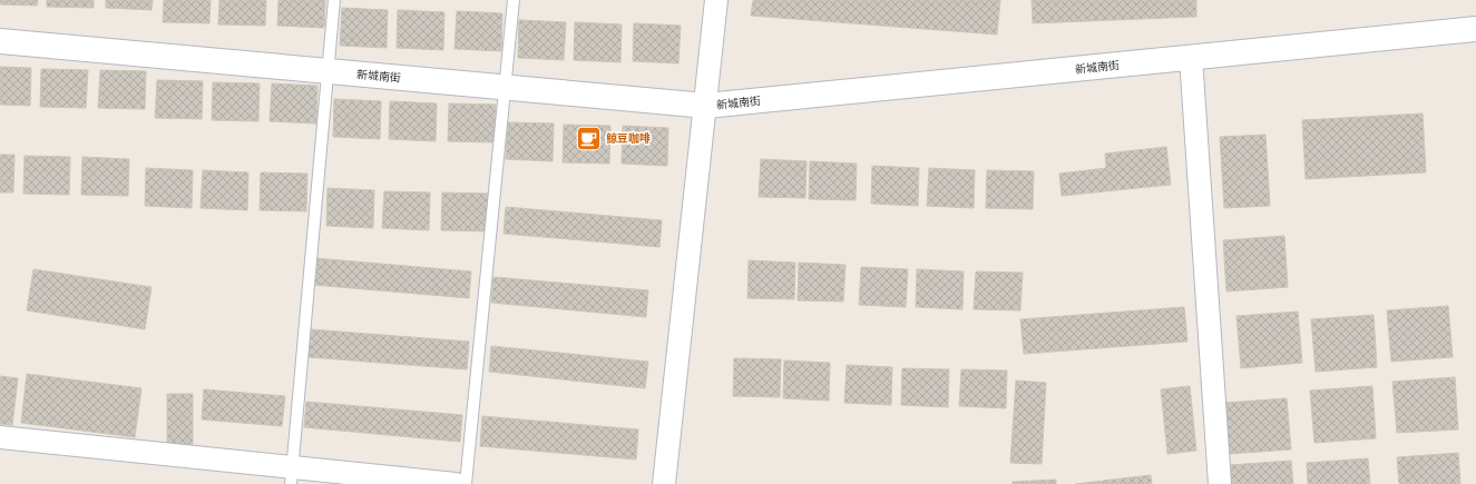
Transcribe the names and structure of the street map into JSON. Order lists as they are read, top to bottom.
{
  "streets": {
    "street": ["新城南街"]
  },
  "places": {
    "cafe": ["鲸豆咖啡"]
  }
}
